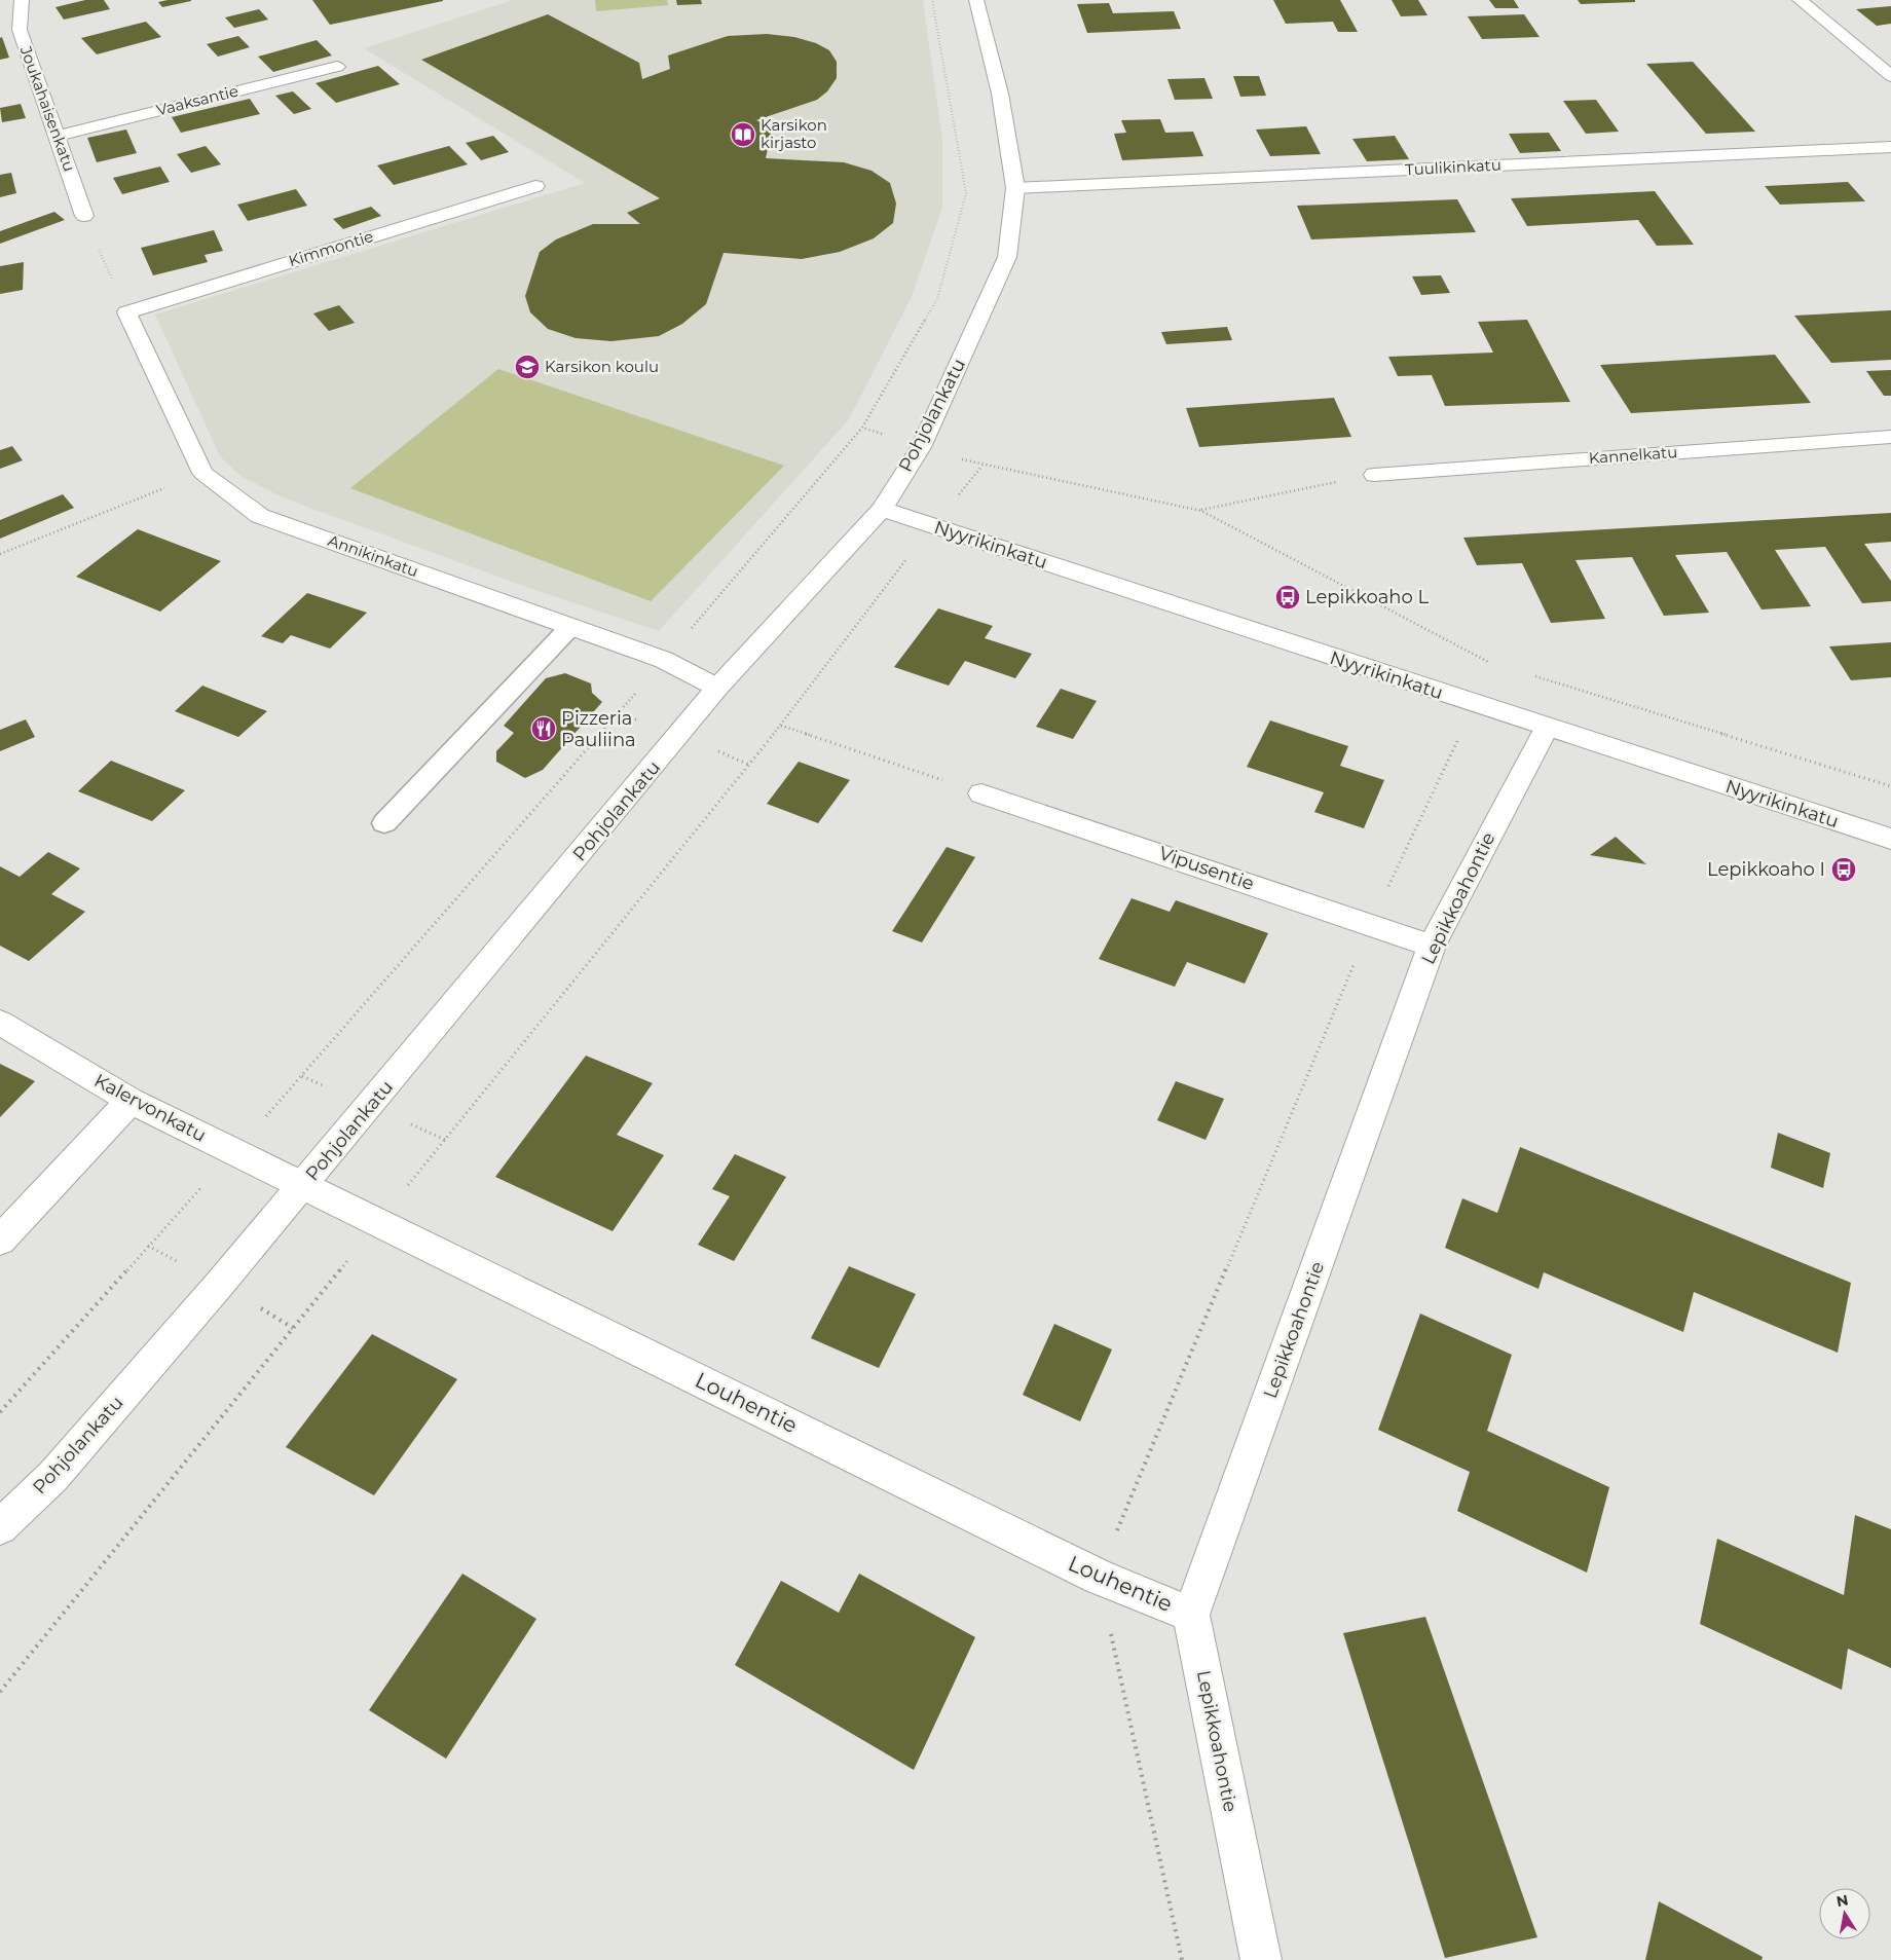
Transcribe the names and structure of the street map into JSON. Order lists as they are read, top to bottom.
{
  "streets": {
    "street": [
      "Vaaksantie",
      "Joukahaisenkatu",
      "Tuulikinkatu",
      "Kimmontie",
      "Pohjolankatu",
      "Kannelkatu",
      "Nyyrikinkatu",
      "Annikinkatu",
      "Vipusentie",
      "Lepikkoahontie",
      "Kalervonkatu",
      "Louhentie"
    ]
  },
  "crossings": [
    ["Vaaksantie", "Joukahaisenkatu"],
    ["Tuulikinkatu", "Pohjolankatu"],
    ["Kimmontie", "Annikinkatu"],
    ["Pohjolankatu", "Nyyrikinkatu"],
    ["Pohjolankatu", "Annikinkatu"],
    ["Pohjolankatu", "Kalervonkatu"],
    ["Pohjolankatu", "Louhentie"],
    ["Nyyrikinkatu", "Lepikkoahontie"],
    ["Vipusentie", "Lepikkoahontie"],
    ["Lepikkoahontie", "Louhentie"],
    ["Kalervonkatu", "Louhentie"]
  ],
  "places": {
    "library": ["Karsikon kirjasto"],
    "school or university": ["Karsikon koulu"],
    "bus stop": ["Lepikkoaho L", "Lepikkoaho I"],
    "restaurant": ["Pizzeria Pauliina"]
  },
  "north": "top"
}
